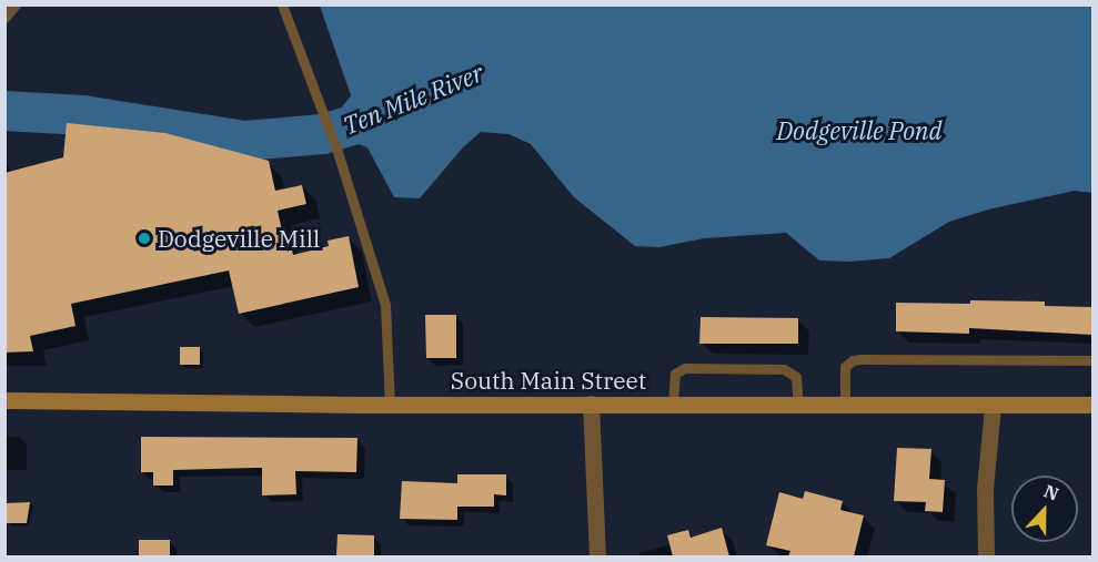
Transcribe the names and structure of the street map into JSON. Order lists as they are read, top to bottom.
{
  "streets": {
    "main road": ["South Main Street"]
  },
  "water": ["Ten Mile River", "Dodgeville Pond"],
  "places": ["Dodgeville Mill"],
  "north": "top"
}
